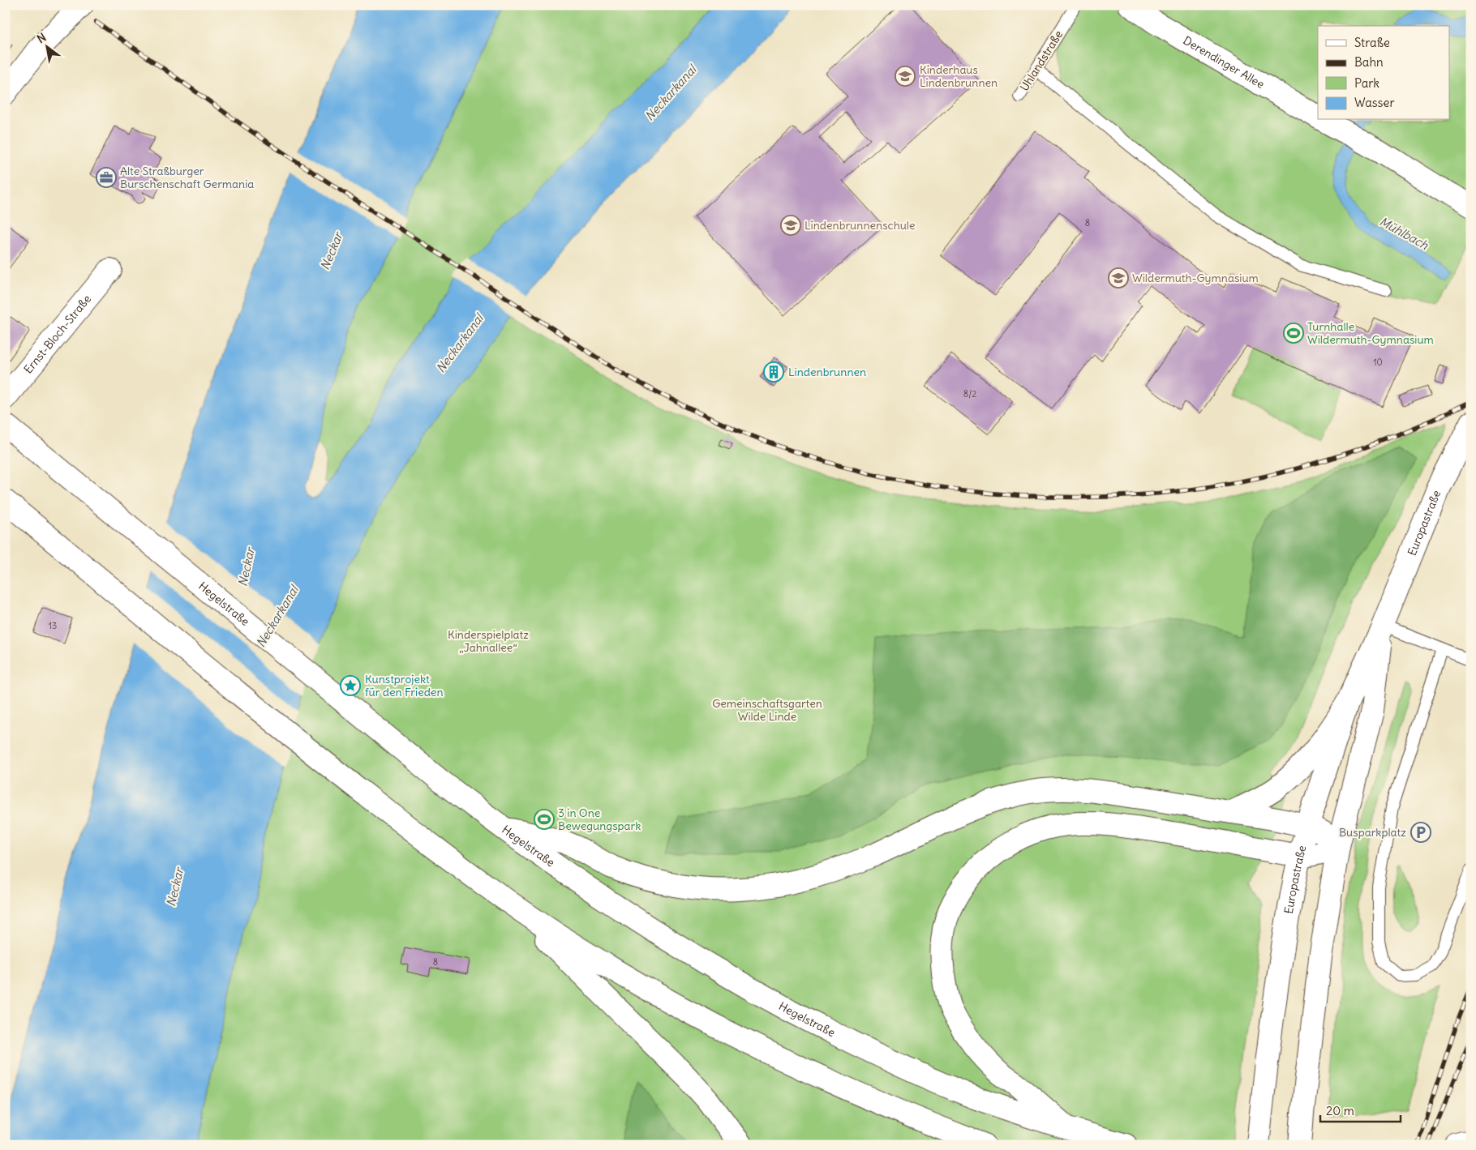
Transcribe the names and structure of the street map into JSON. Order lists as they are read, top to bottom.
{
  "streets": {
    "main road": [
      "Derendinger Allee",
      "Ernst-Bloch-Straße",
      "Europastraße",
      "Hegelstraße"
    ],
    "lane": ["Uhlandstraße"]
  },
  "water": ["Neckarkanal", "Mühlbach", "Neckar"],
  "parks": ["Kinderspielplatz „Jahnallee“", "Gemeinschaftsgarten Wilde Linde"],
  "places": {
    "school or university": ["Kinderhaus Lindenbrunnen", "Lindenbrunnenschule", "Wildermuth-Gymnasium"],
    "office": ["Alte Straßburger Burschenschaft Germania"],
    "sports": ["Turnhalle Wildermuth-Gymnasium", "3 in One Bewegungspark"],
    "building": ["Lindenbrunnen"],
    "place": ["Kunstprojekt für den Frieden"],
    "parking": ["Busparkplatz"]
  },
  "house_numbers": [
    "8",
    "10",
    "8/2",
    "13",
    "8"
  ],
  "legend": [
    "Straße",
    "Bahn",
    "Park",
    "Wasser"
  ],
  "scale_bar": "20 m",
  "north": "top left"
}
